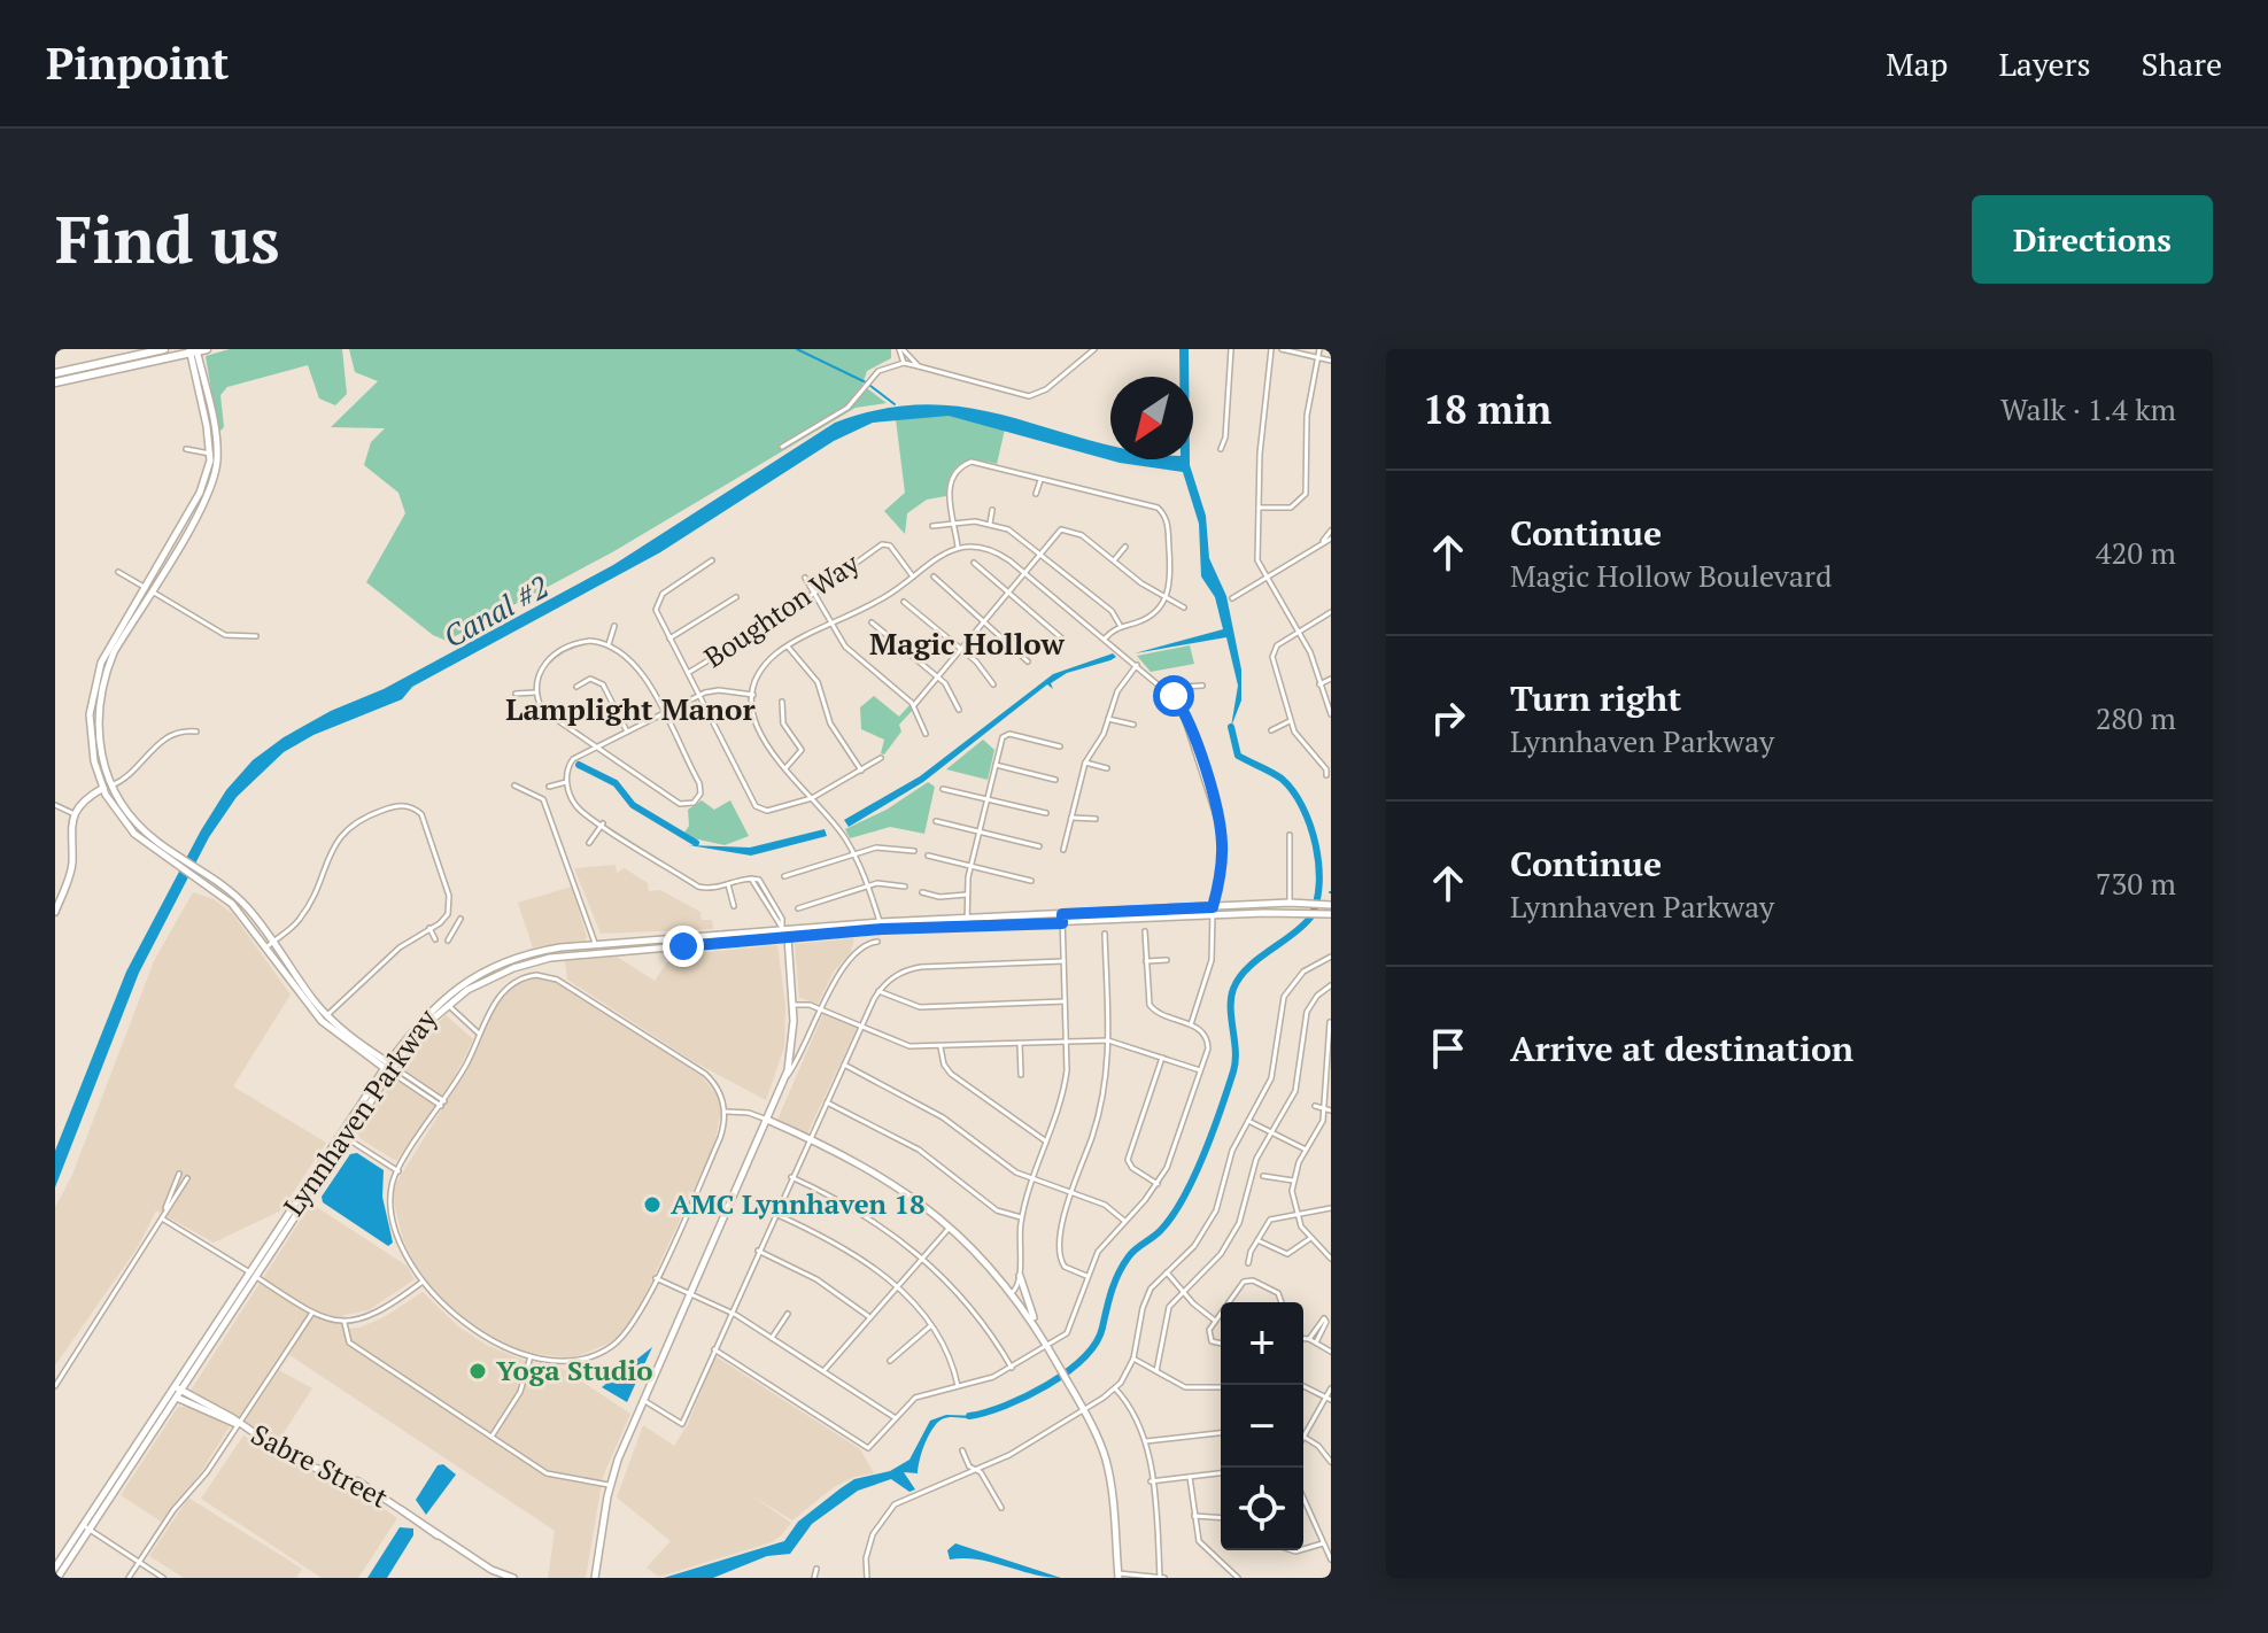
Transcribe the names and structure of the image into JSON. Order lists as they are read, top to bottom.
{
  "streets": {
    "main road": ["Lynnhaven Parkway", "Sabre Street"],
    "street": ["Boughton Way"]
  },
  "crossings": [
    ["Lynnhaven Parkway", "Sabre Street"]
  ],
  "districts": ["Magic Hollow", "Lamplight Manor"],
  "water": ["Canal #2"],
  "places": ["AMC Lynnhaven 18", "Yoga Studio"],
  "north": "bottom left",
  "page": {
    "header": "Pinpoint",
    "nav": ["Map", "Layers", "Share"],
    "buttons": "Directions",
    "title": "Find us",
    "heading": ["18 min", "Walk · 1.4 km"],
    "list": [
      ["Continue", "Magic Hollow Boulevard", "420 m"],
      ["Turn right", "Lynnhaven Parkway", "280 m"],
      ["Continue", "Lynnhaven Parkway", "730 m"],
      "Arrive at destination"
    ],
    "map_buttons": ["+", "−"]
  }
}
